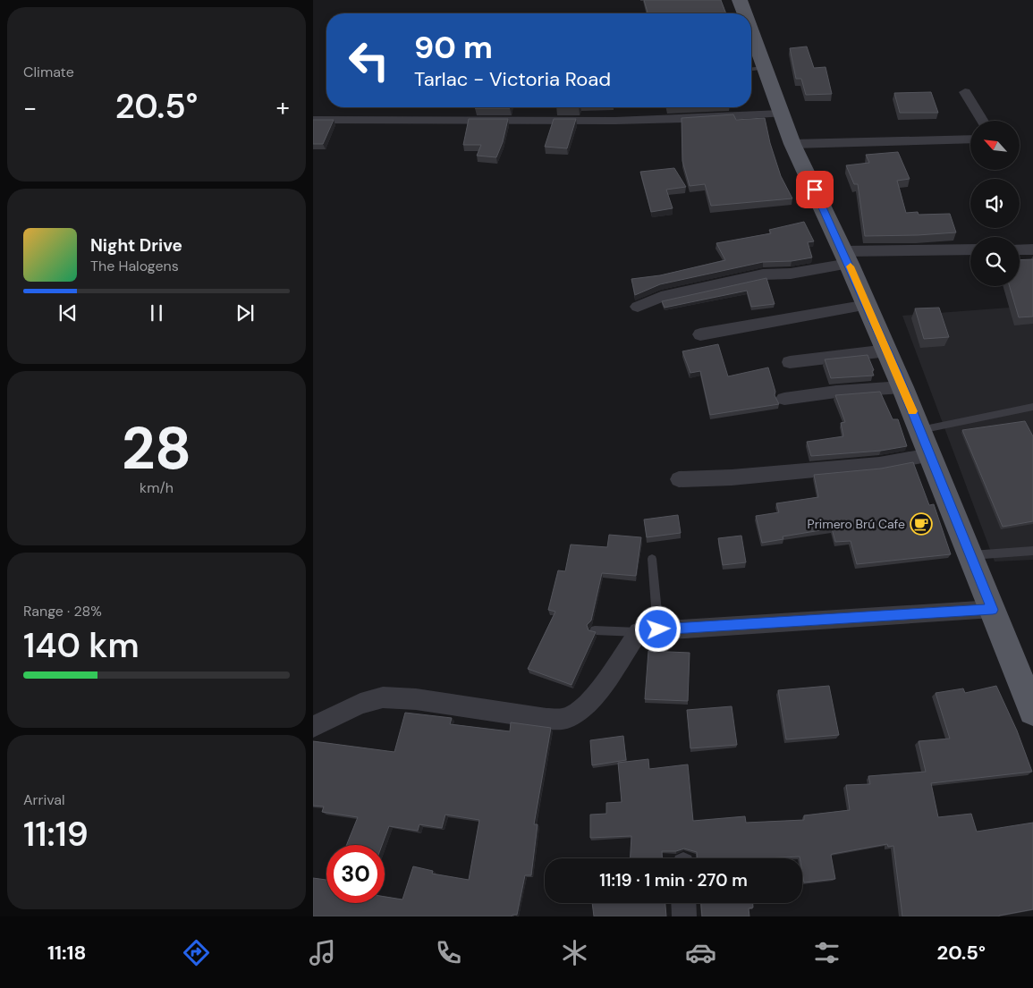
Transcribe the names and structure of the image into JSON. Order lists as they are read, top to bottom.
{
  "places": {
    "cafe": ["Primero Brú Cafe"]
  },
  "north": "top left",
  "page": {
    "tile": [
      "Climate",
      ["28", "km/h"],
      ["Range · 28%", "140 km"],
      ["Arrival", "11:19"]
    ],
    "turn": ["90 m", "Tarlac - Victoria Road"],
    "heat": ["−", "20.5°", "+"],
    "song": ["Night Drive", "The Halogens"],
    "limit": "30",
    "trip": "11:19 · 1 min · 270 m",
    "tabs": ["11:18", "20.5°"]
  }
}
